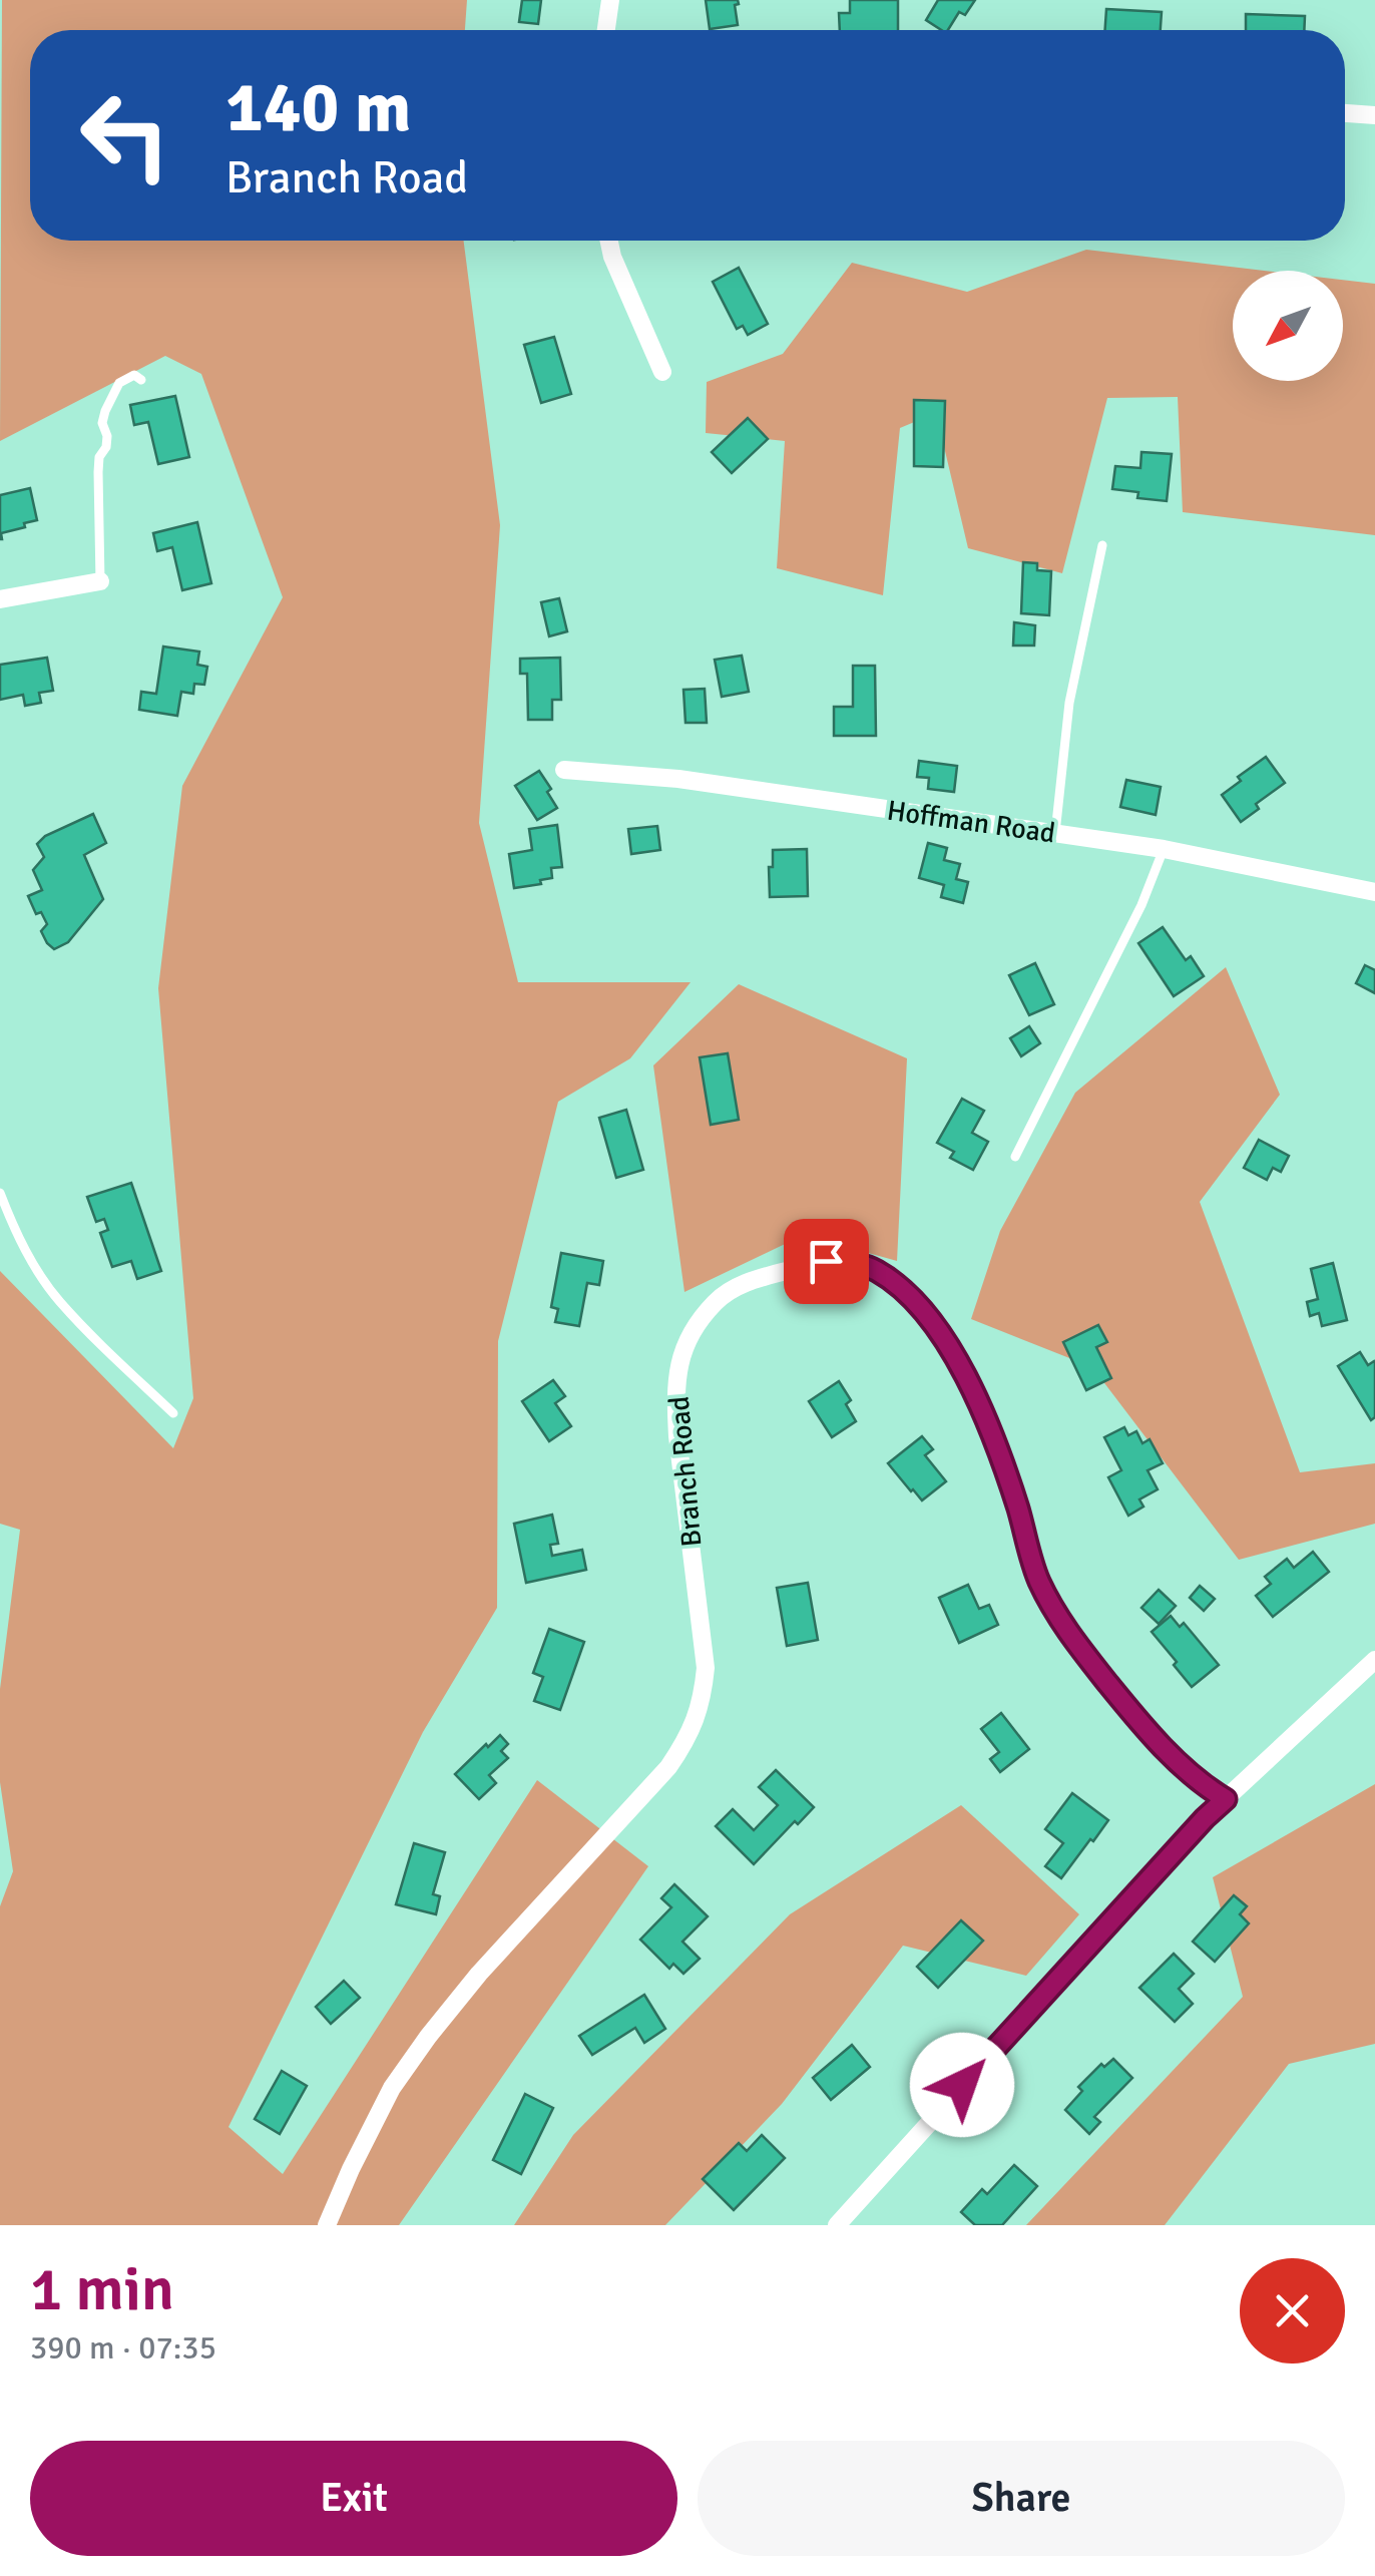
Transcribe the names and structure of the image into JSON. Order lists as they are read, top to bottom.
{
  "streets": {
    "street": ["Hoffman Road", "Branch Road"]
  },
  "north": "bottom left",
  "page": {
    "turn": ["140 m", "Branch Road"],
    "heading": ["1 min", "390 m · 07:35"],
    "buttons": ["Exit", "Share"]
  }
}
